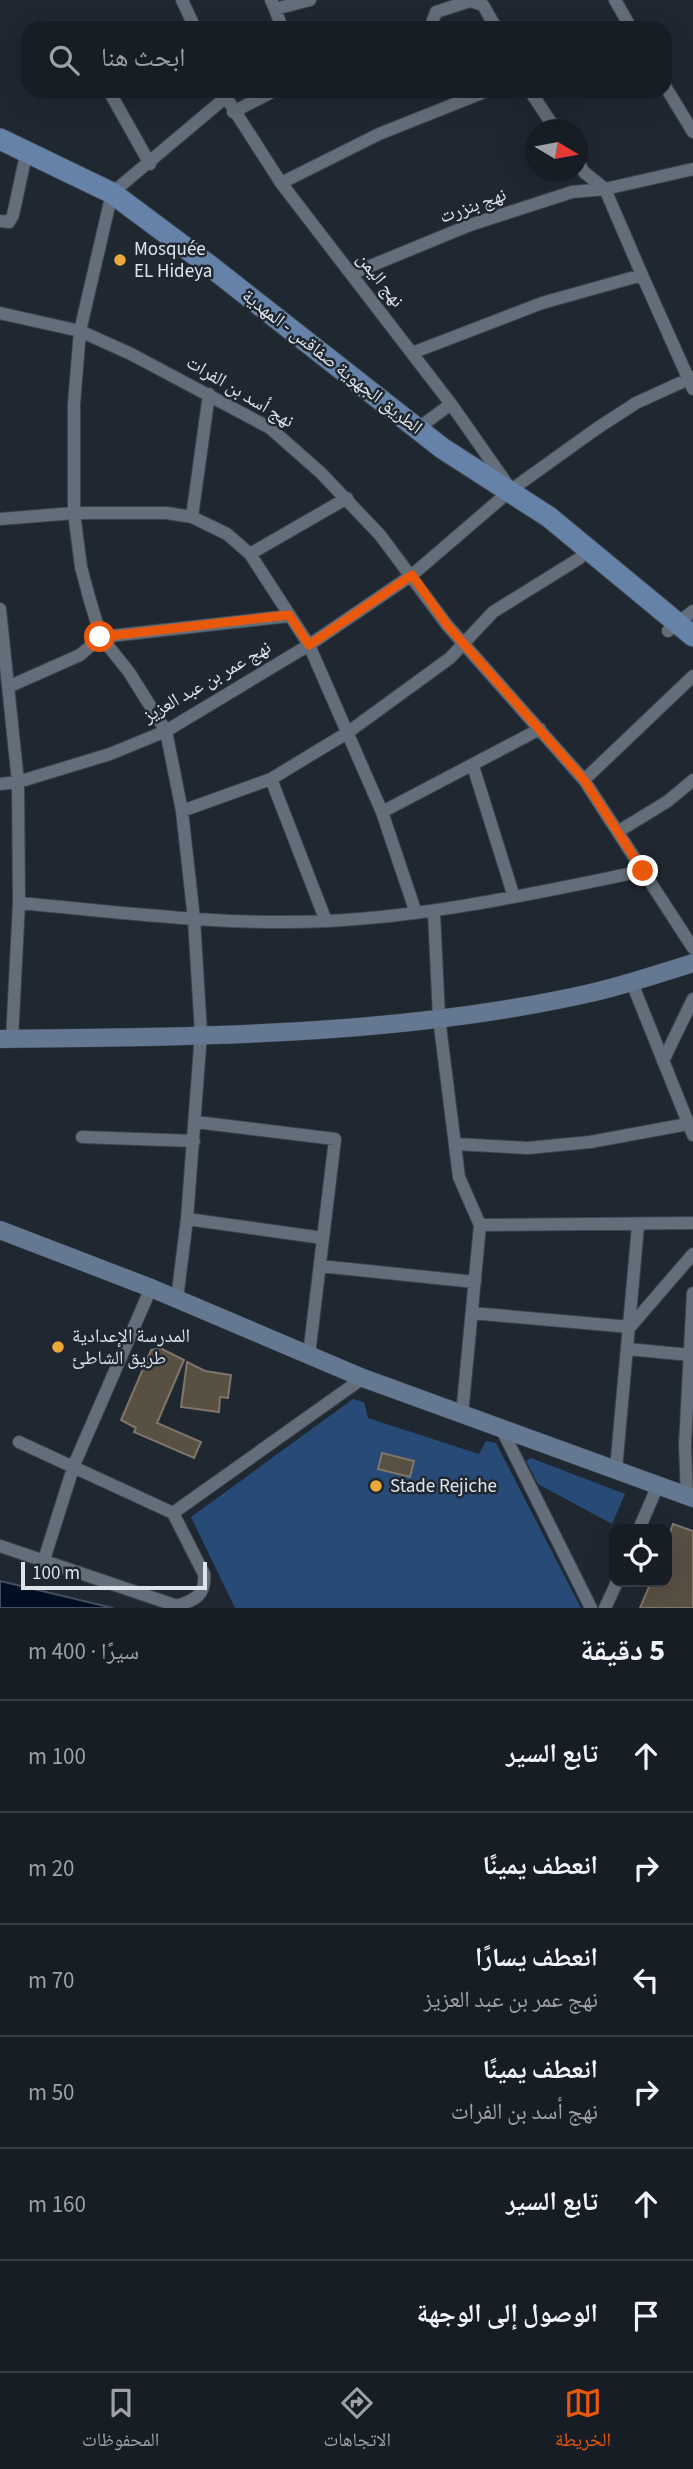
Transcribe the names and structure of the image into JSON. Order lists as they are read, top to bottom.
{
  "streets": {
    "main road": ["الطريق الجهوية صفاقس - المهدية"],
    "street": [
      "نهج بنزرت",
      "نهج اليمن",
      "نهج أسد بن الفرات",
      "نهج عمر بن عبد العزيز"
    ]
  },
  "crossings": [
    ["نهج بنزرت", "نهج اليمن"],
    ["نهج اليمن", "الطريق الجهوية صفاقس - المهدية"],
    ["نهج اليمن", "نهج عمر بن عبد العزيز"],
    ["الطريق الجهوية صفاقس - المهدية", "نهج عمر بن عبد العزيز"],
    ["نهج أسد بن الفرات", "نهج عمر بن عبد العزيز"]
  ],
  "places": ["Mosquée EL Hideya", "المدرسة الإعدادية طريق الشاطئ", "Stade Rejiche"],
  "scale_bar": "100 m",
  "north": "right",
  "page": {
    "search": "ابحث هنا",
    "scale": "100 m",
    "heading": ["5 دقيقة", "سيرًا · 400 m"],
    "list": [
      ["تابع السير", "100 m"],
      ["انعطف يمينًا", "20 m"],
      ["انعطف يسارًا", "نهج عمر بن عبد العزيز", "70 m"],
      ["انعطف يمينًا", "نهج أسد بن الفرات", "50 m"],
      ["تابع السير", "160 m"],
      "الوصول إلى الوجهة"
    ],
    "nav": ["الخريطة", "الاتجاهات", "المحفوظات"]
  }
}
